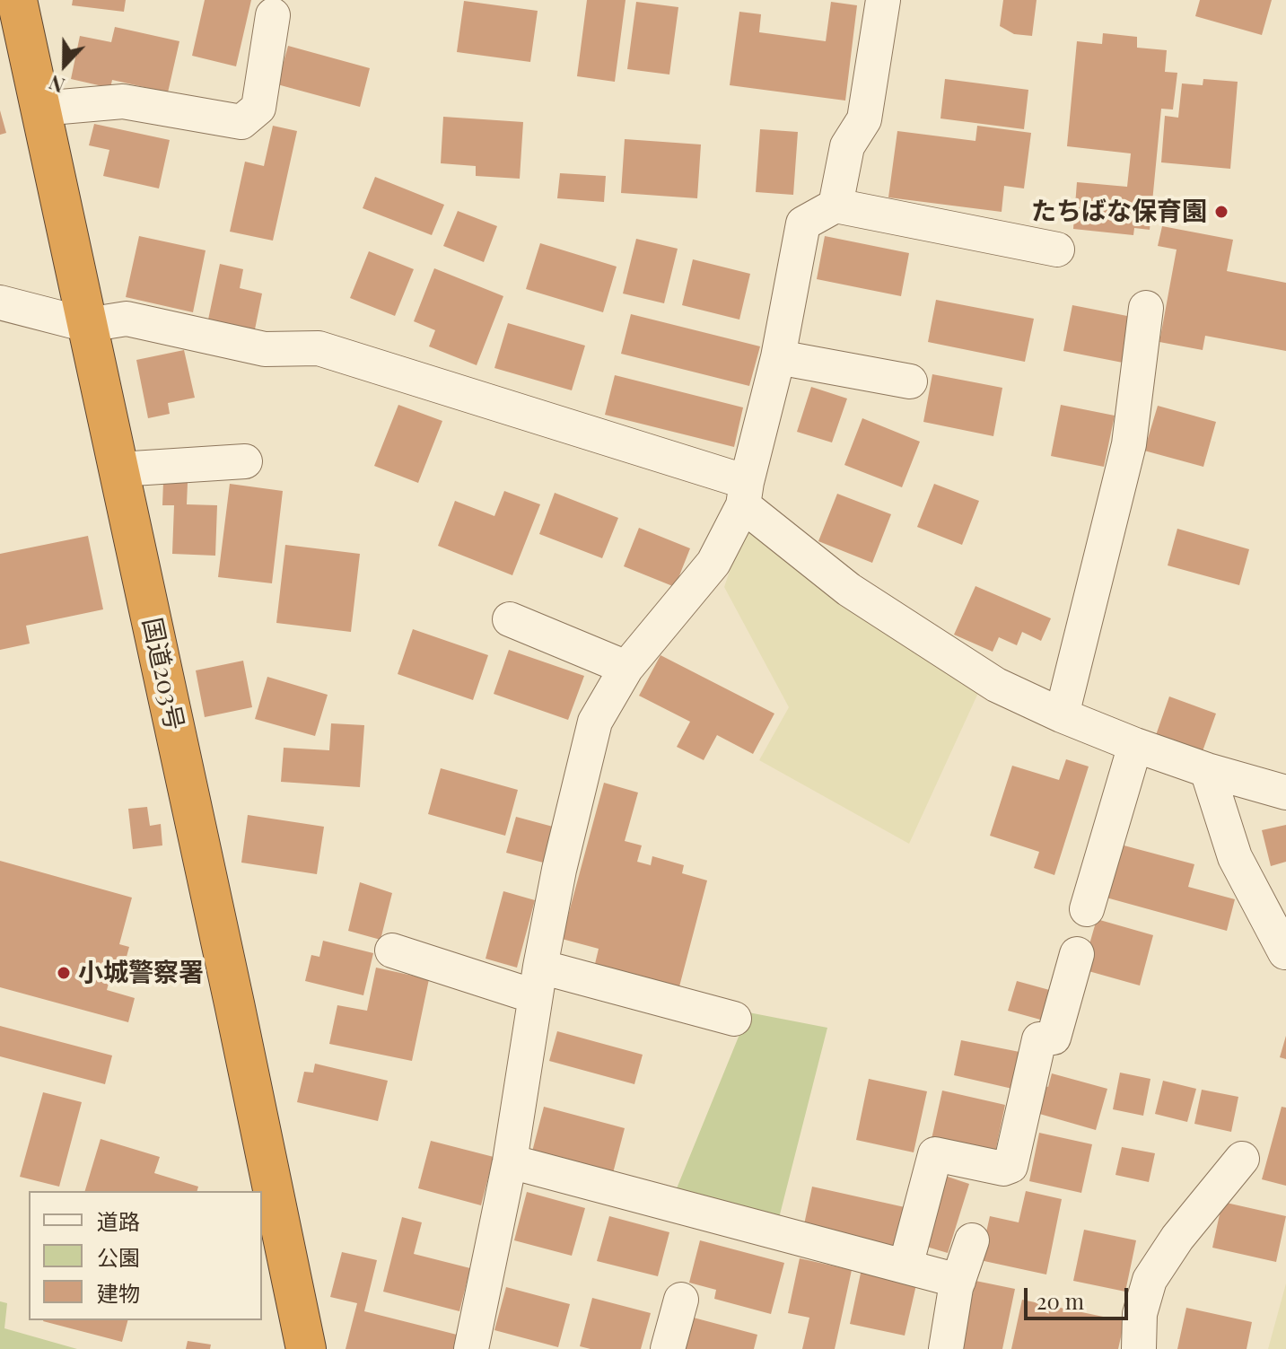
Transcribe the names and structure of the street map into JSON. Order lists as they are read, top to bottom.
{
  "streets": {
    "highway": ["国道203号"]
  },
  "places": ["たちばな保育園", "小城警察署"],
  "legend": ["道路", "公園", "建物"],
  "scale_bar": "20 m",
  "north": "bottom"
}
